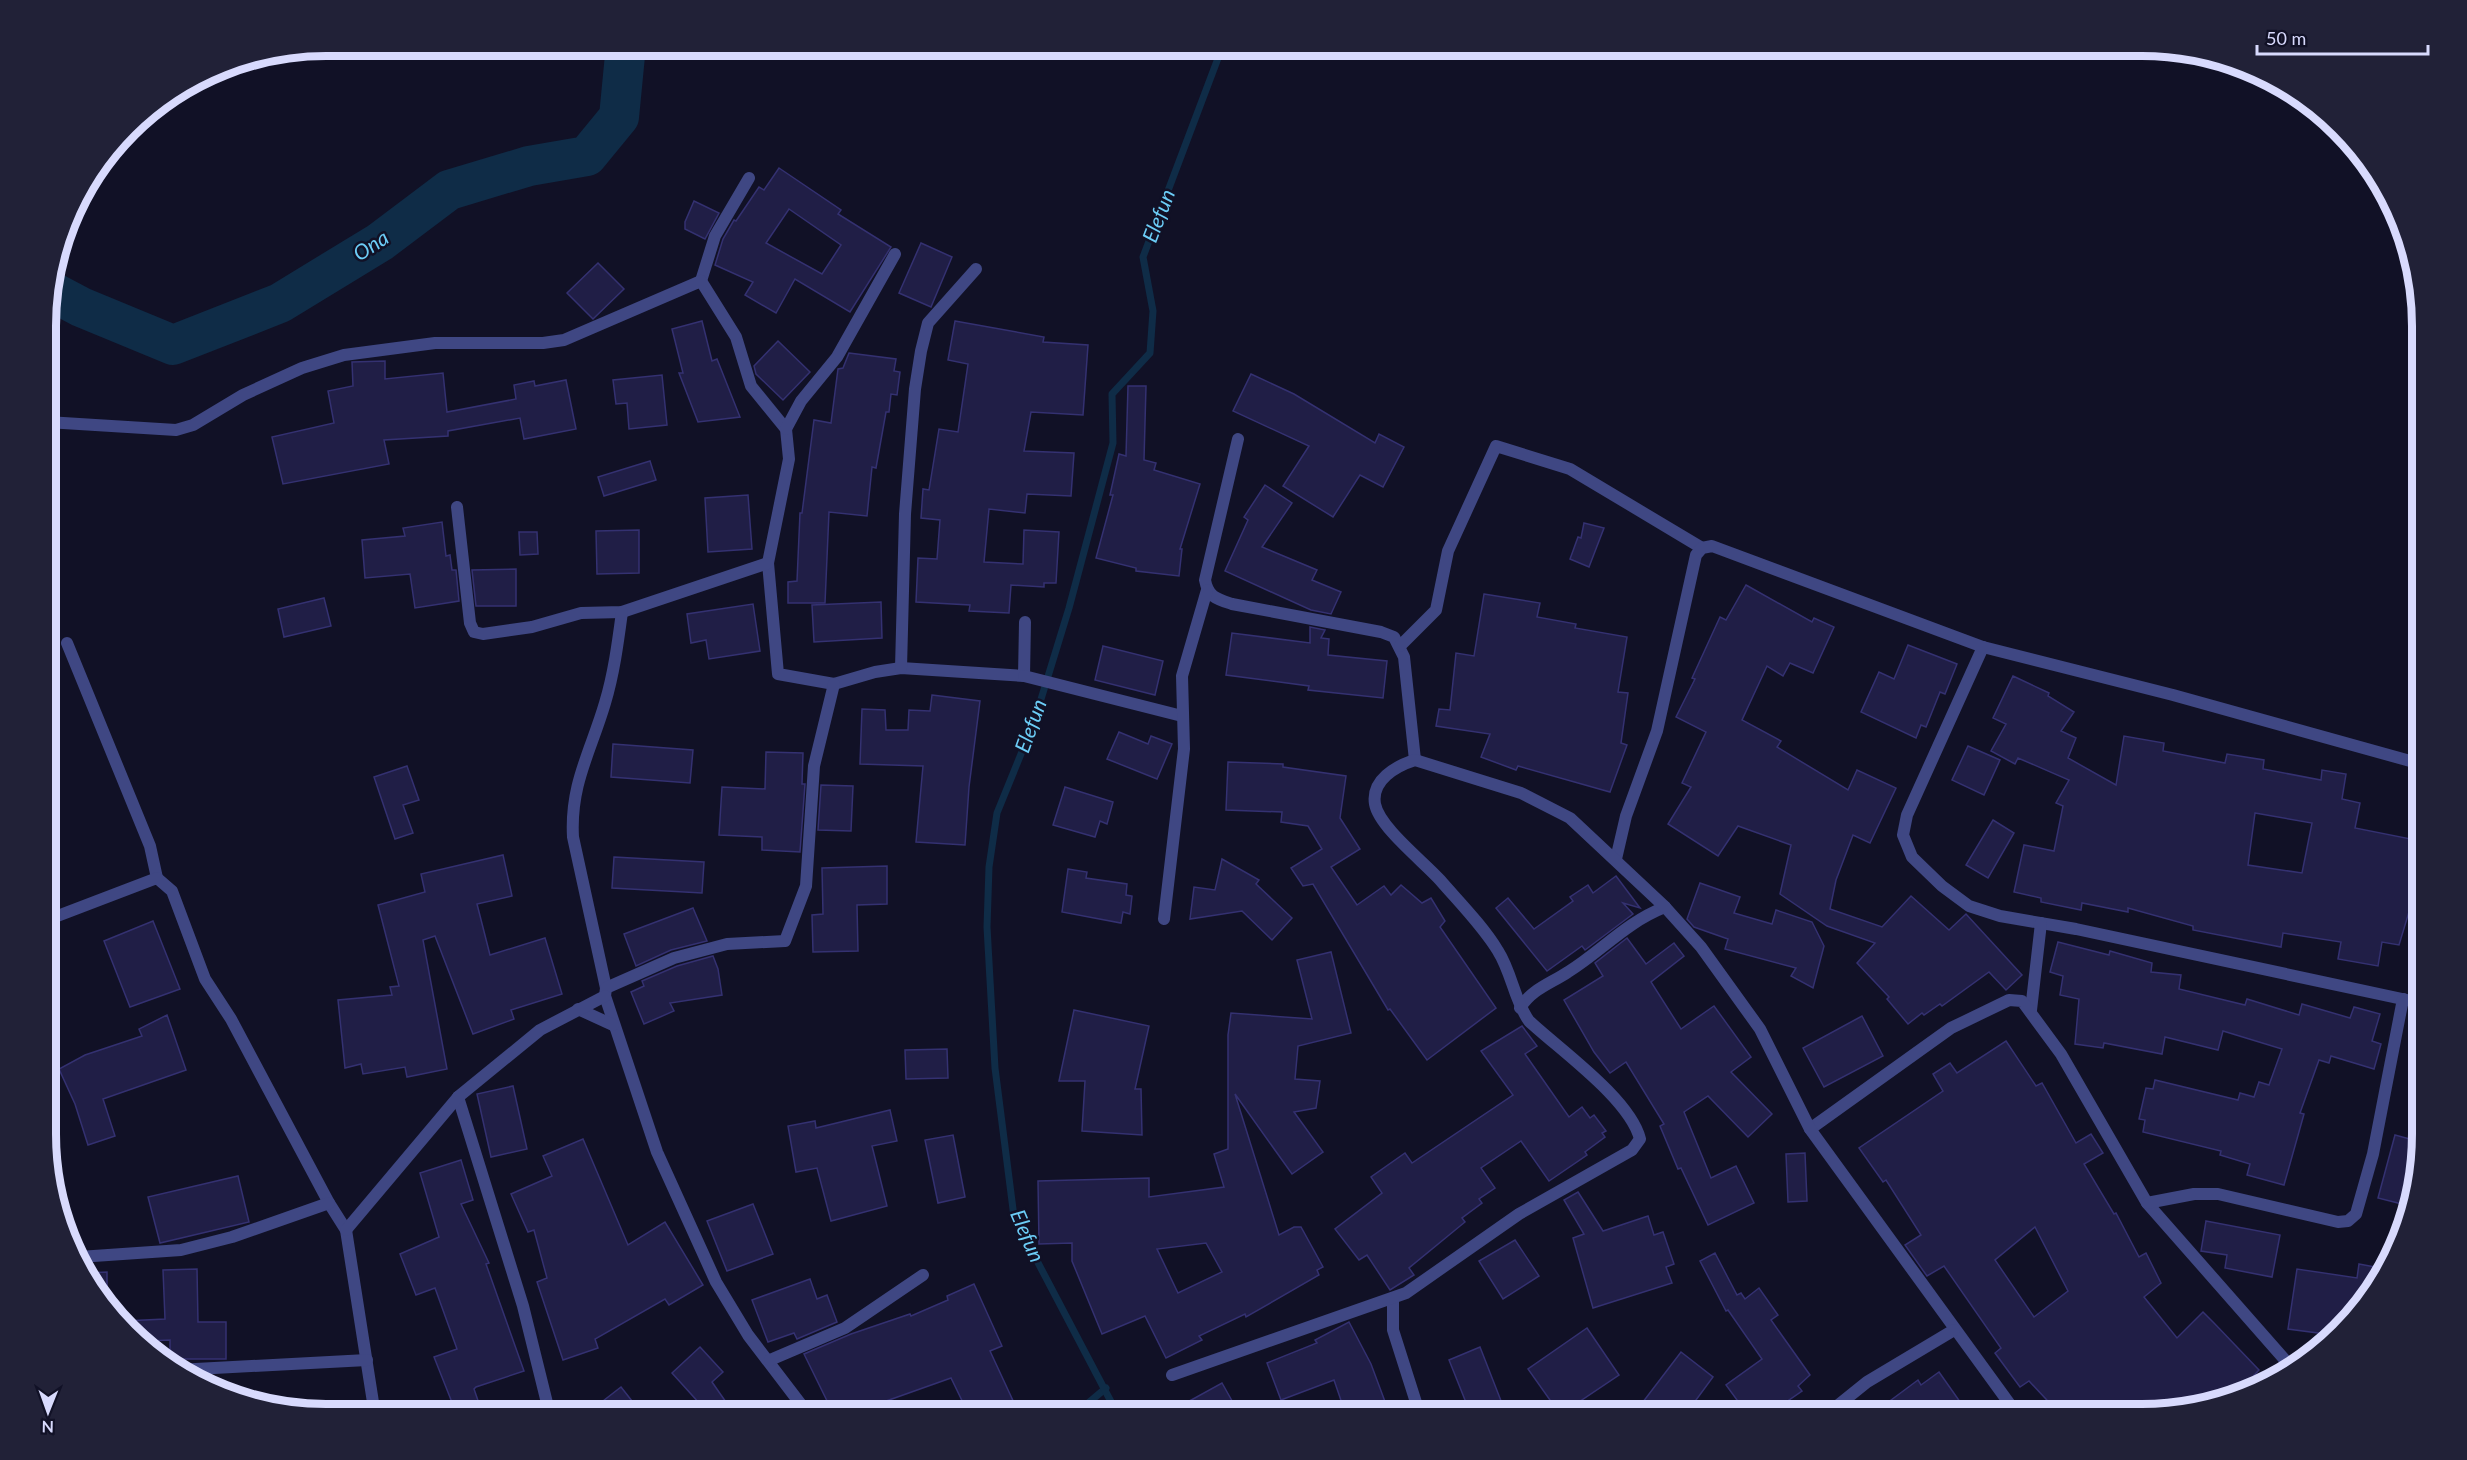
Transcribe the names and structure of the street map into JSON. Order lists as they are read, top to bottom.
{
  "water": ["Elefun", "Ona"],
  "scale_bar": "50 m",
  "north": "bottom"
}
